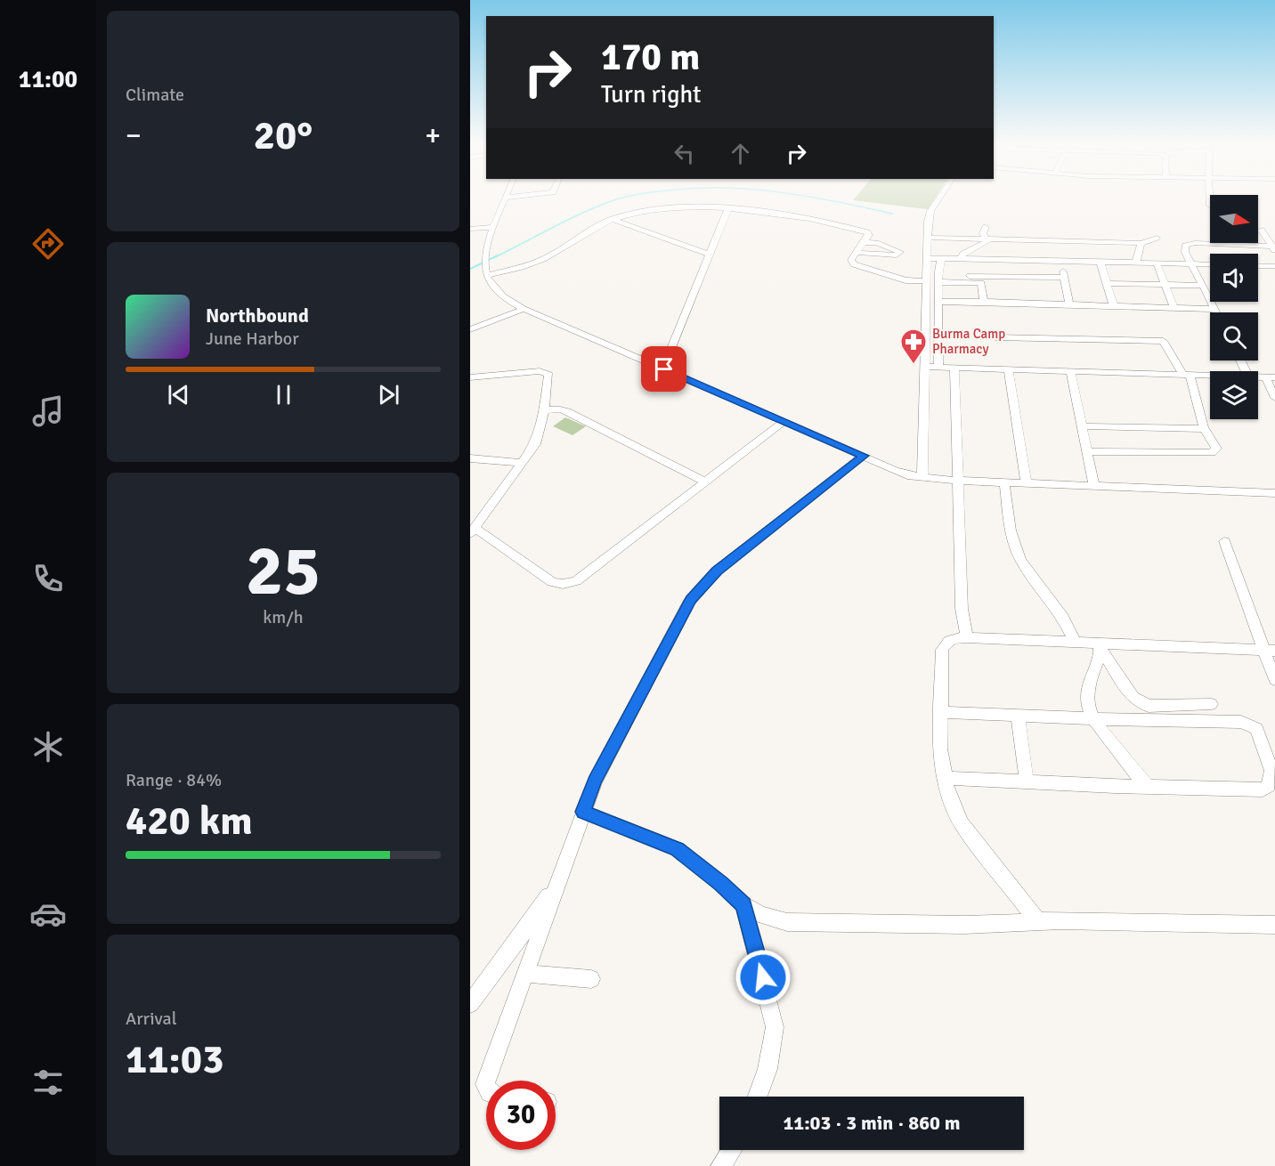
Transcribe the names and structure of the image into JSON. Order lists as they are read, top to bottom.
{
  "places": {
    "pharmacy": ["Burma Camp Pharmacy"]
  },
  "north": "right",
  "page": {
    "tabs": "11:00",
    "tile": [
      "Climate",
      ["25", "km/h"],
      ["Range · 84%", "420 km"],
      ["Arrival", "11:03"]
    ],
    "turn": ["170 m", "Turn right"],
    "heat": ["−", "20°", "+"],
    "song": ["Northbound", "June Harbor"],
    "limit": "30",
    "trip": "11:03 · 3 min · 860 m"
  }
}
